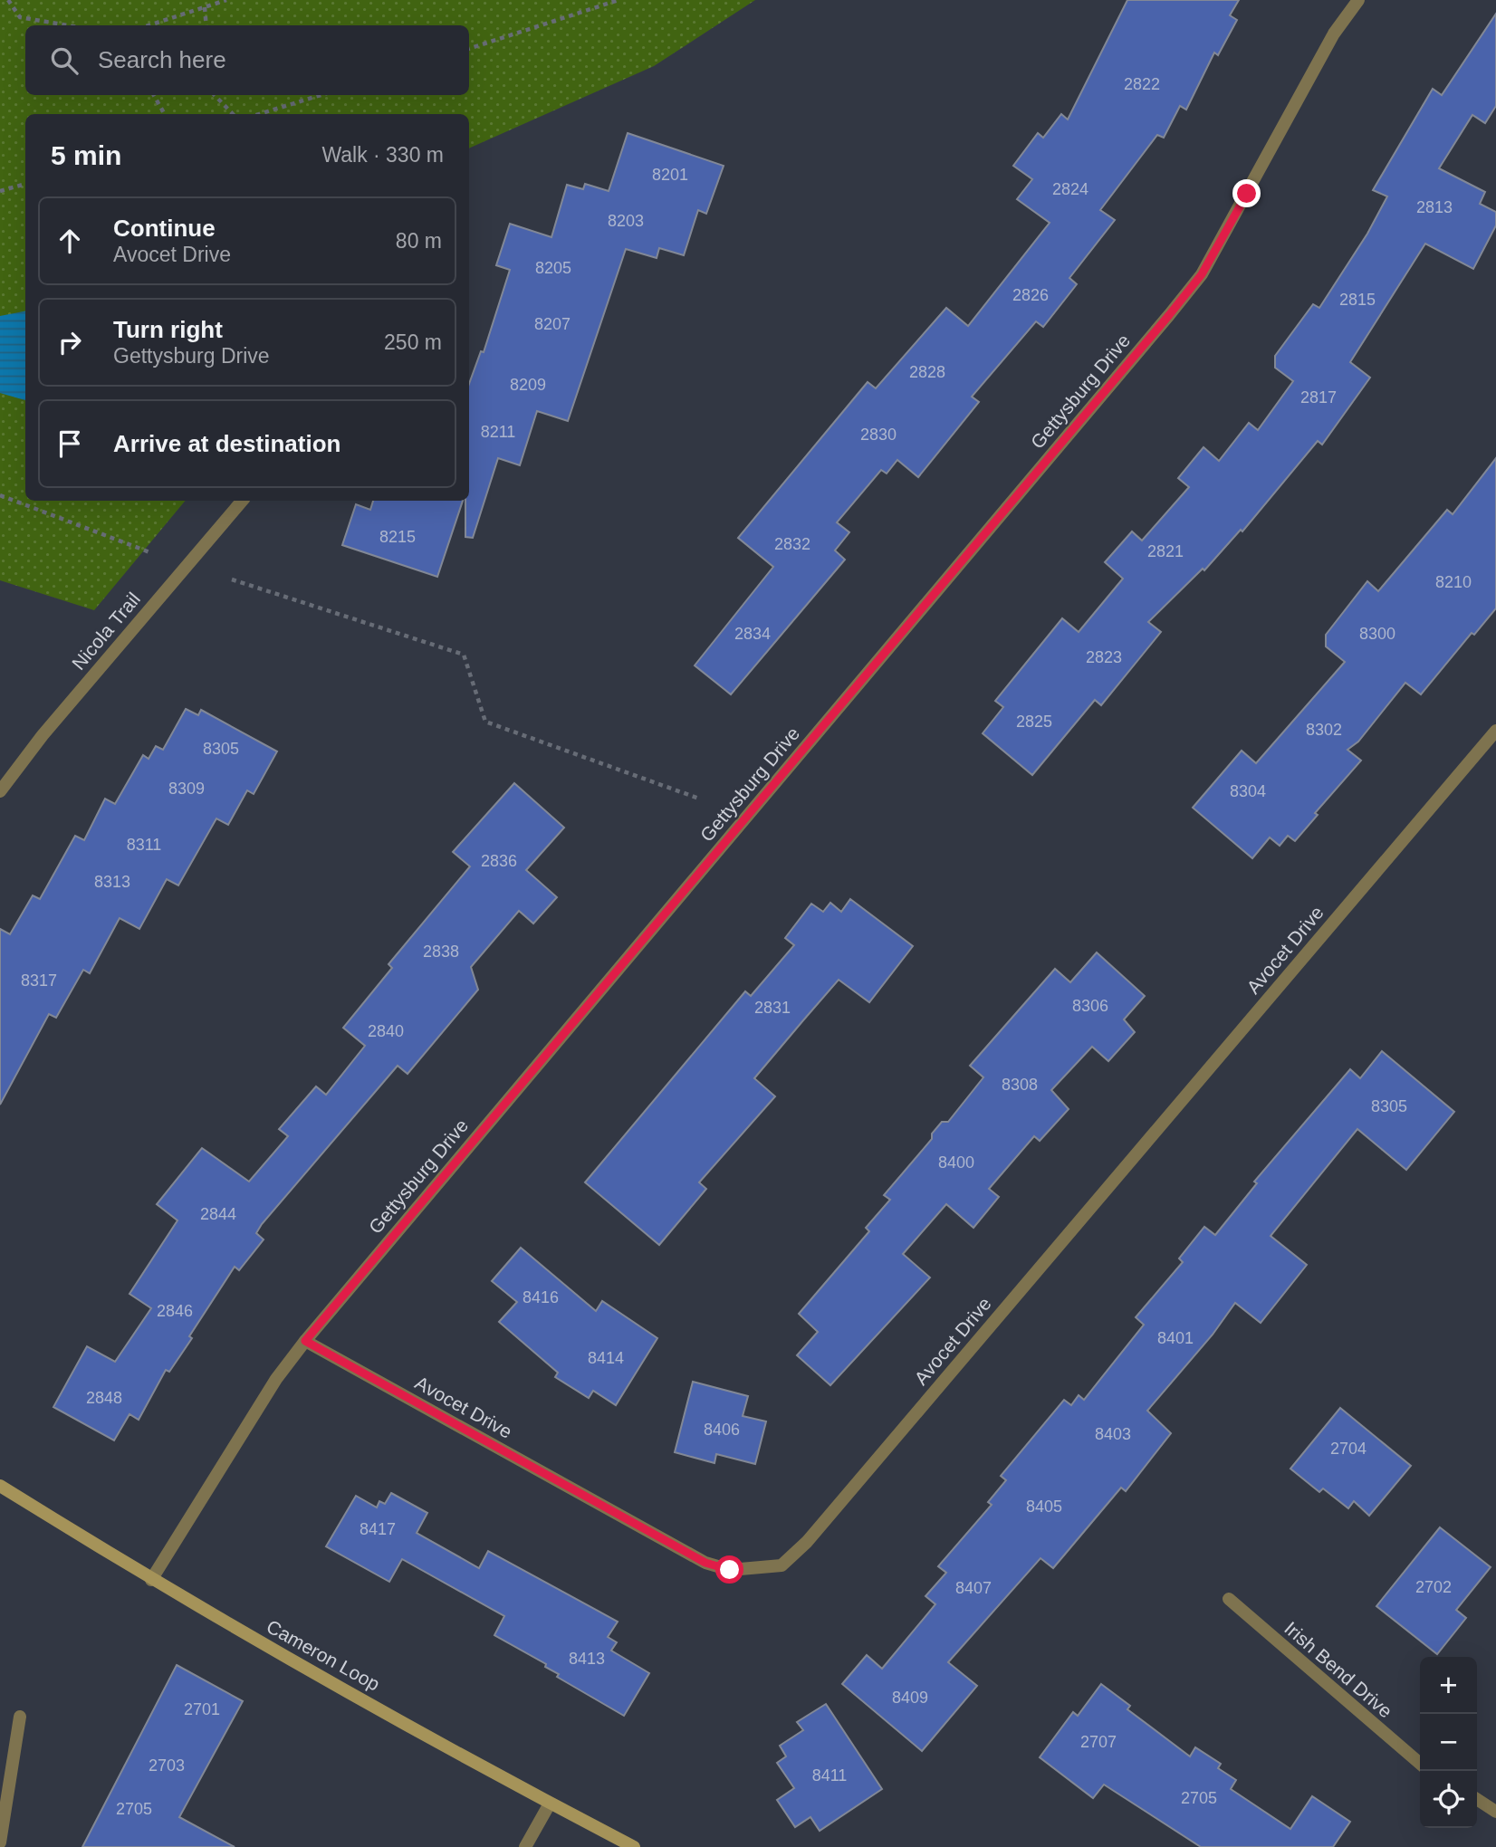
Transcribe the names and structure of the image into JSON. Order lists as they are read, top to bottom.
{
  "streets": {
    "street": [
      "Gettysburg Drive",
      "Nicola Trail",
      "Avocet Drive",
      "Cameron Loop",
      "Irish Bend Drive"
    ]
  },
  "crossings": [
    ["Gettysburg Drive", "Avocet Drive"],
    ["Gettysburg Drive", "Cameron Loop"]
  ],
  "house_numbers": [
    "2822",
    "8201",
    "2824",
    "2813",
    "8203",
    "8205",
    "2826",
    "2815",
    "8207",
    "2828",
    "8209",
    "2817",
    "8211",
    "2830",
    "8215",
    "2832",
    "2821",
    "8210",
    "2834",
    "8300",
    "2823",
    "2825",
    "8302",
    "8305",
    "8309",
    "8304",
    "8311",
    "2836",
    "8313",
    "2838",
    "8317",
    "8306",
    "2831",
    "2840",
    "8308",
    "8305",
    "8400",
    "2844",
    "8416",
    "2846",
    "8401",
    "8414",
    "2848",
    "8406",
    "8403",
    "2704",
    "8405",
    "8417",
    "2702",
    "8407",
    "8413",
    "8409",
    "2701",
    "2707",
    "2703",
    "8411",
    "2705",
    "2705"
  ],
  "page": {
    "search": "Search here",
    "heading": ["5 min", "Walk · 330 m"],
    "list": [
      ["Continue", "Avocet Drive", "80 m"],
      ["Turn right", "Gettysburg Drive", "250 m"],
      "Arrive at destination"
    ],
    "map_buttons": ["+", "−"]
  }
}
